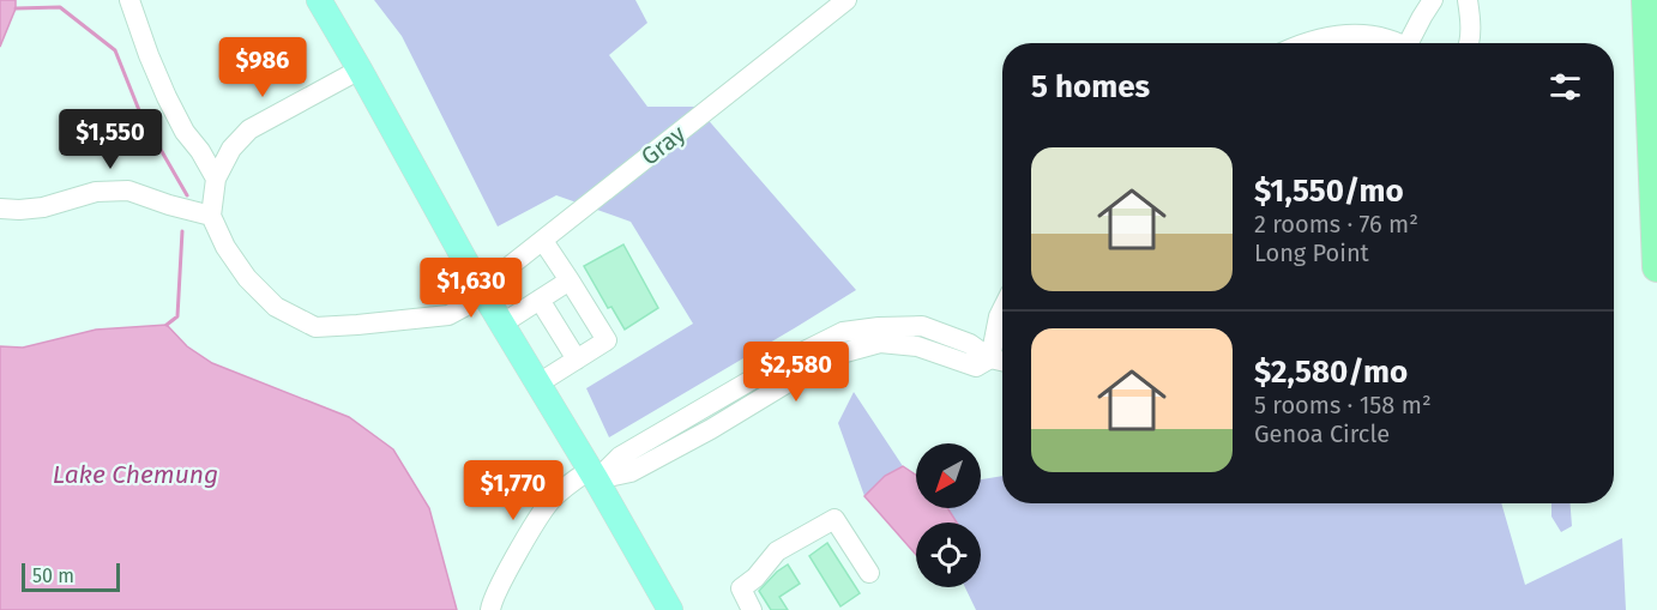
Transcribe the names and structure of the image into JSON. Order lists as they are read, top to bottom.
{
  "streets": {
    "street": ["Gray"]
  },
  "water": ["Lake Chemung"],
  "scale_bar": "50 m",
  "north": "bottom left",
  "page": {
    "price": [
      "$986",
      "$1,550",
      "$1,630",
      "$2,580",
      "$1,770"
    ],
    "heading": "5 homes",
    "list": [
      {
        "name": "$1,550/mo",
        "note": "2 rooms · 76 m² · Long Point"
      },
      {
        "name": "$2,580/mo",
        "note": "5 rooms · 158 m² · Genoa Circle"
      }
    ],
    "scale": "50 m"
  }
}
